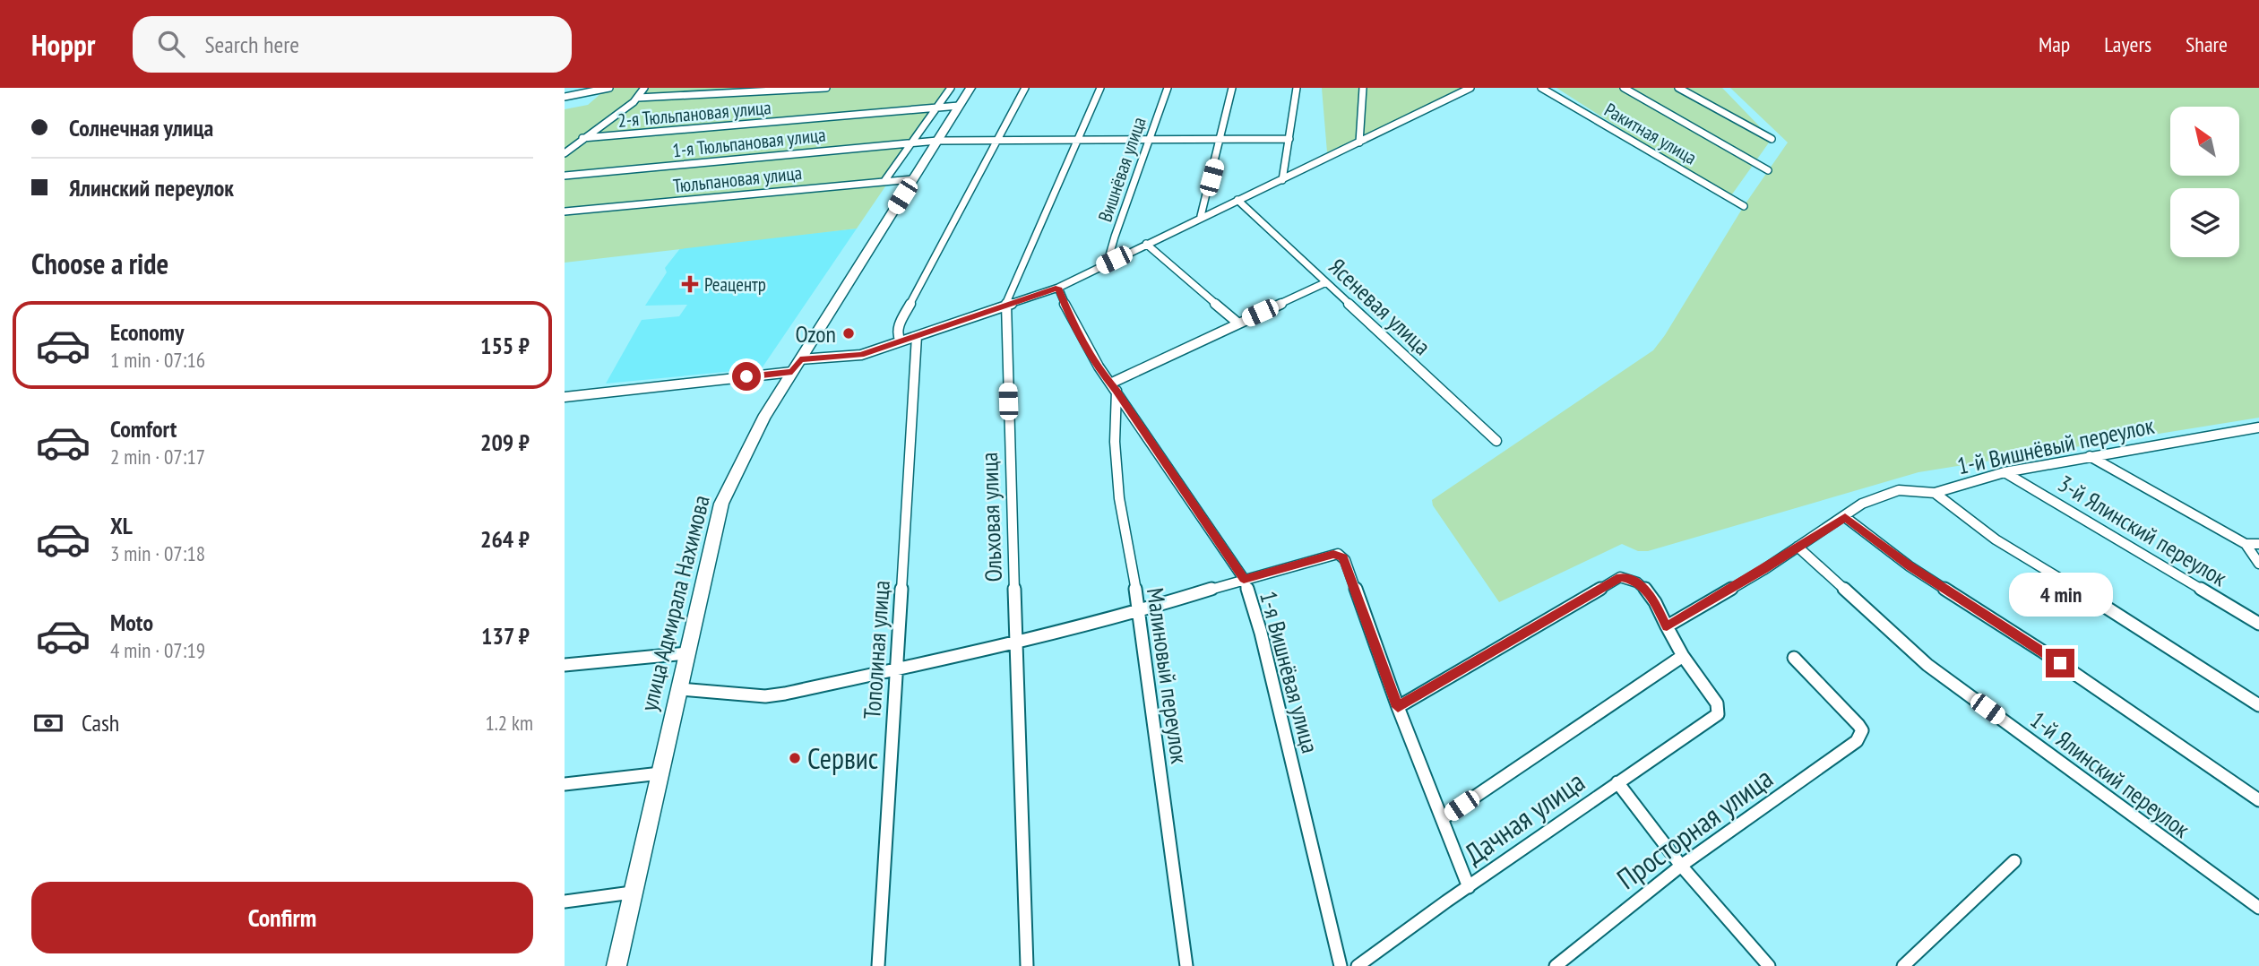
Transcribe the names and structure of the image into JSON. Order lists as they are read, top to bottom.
{
  "streets": {
    "main road": ["улица Адмирала Нахимова"],
    "street": [
      "2-я Тюльпановая улица",
      "Ракитная улица",
      "1-я Тюльпановая улица",
      "Вишнёвая улица",
      "Тюльпановая улица",
      "Ясеневая улица",
      "1-й Вишнёвый переулок",
      "Ольховая улица",
      "3-й Ялинский переулок",
      "Тополиная улица",
      "1-я Вишнёвая улица",
      "Малиновый переулок",
      "1-й Ялинский переулок",
      "Дачная улица",
      "Просторная улица"
    ]
  },
  "crossings": [
    ["2-я Тюльпановая улица", "улица Адмирала Нахимова"],
    ["1-я Тюльпановая улица", "Вишнёвая улица"],
    ["1-я Тюльпановая улица", "Ольховая улица"],
    ["1-я Тюльпановая улица", "улица Адмирала Нахимова"],
    ["Тюльпановая улица", "улица Адмирала Нахимова"],
    ["1-й Вишнёвый переулок", "3-й Ялинский переулок"],
    ["1-й Вишнёвый переулок", "1-й Ялинский переулок"],
    ["1-я Вишнёвая улица", "Малиновый переулок"]
  ],
  "places": {
    "health": ["Реацентр"],
    "other": ["Ozon", "Сервис"]
  },
  "north": "top left",
  "page": {
    "header": "Hoppr",
    "search": "Search here",
    "nav": ["Map", "Layers", "Share"],
    "banner": ["Солнечная улица", "Ялинский переулок"],
    "heading": "Choose a ride",
    "list": [
      {
        "name": "Economy",
        "note": "1 min · 07:16",
        "value": "155 ₽"
      },
      {
        "name": "Comfort",
        "note": "2 min · 07:17",
        "value": "209 ₽"
      },
      {
        "name": "XL",
        "note": "3 min · 07:18",
        "value": "264 ₽"
      },
      {
        "name": "Moto",
        "note": "4 min · 07:19",
        "value": "137 ₽"
      }
    ],
    "bubble": "4 min",
    "pay": ["Cash", "1.2 km"],
    "buttons": "Confirm"
  }
}
